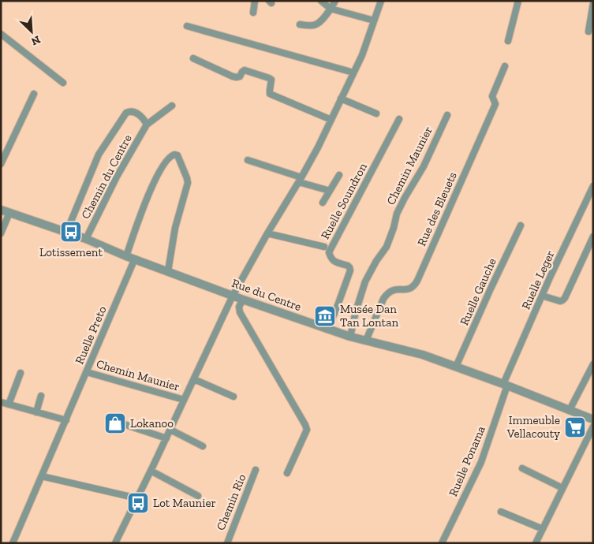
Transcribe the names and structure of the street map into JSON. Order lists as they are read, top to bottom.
{
  "streets": {
    "street": [
      "Chemin Maunier",
      "Chemin du Centre",
      "Ruelle Soundron",
      "Rue des Bleuets",
      "Ruelle Leger",
      "Ruelle Gauche",
      "Rue du Centre",
      "Ruelle Preto",
      "Ruelle Ponama",
      "Chemin Rio"
    ]
  },
  "crossings": [
    ["Chemin Maunier", "Rue du Centre"],
    ["Chemin Maunier", "Ruelle Preto"],
    ["Chemin du Centre", "Rue du Centre"],
    ["Ruelle Soundron", "Rue du Centre"],
    ["Rue des Bleuets", "Rue du Centre"],
    ["Ruelle Leger", "Rue du Centre"],
    ["Ruelle Leger", "Ruelle Ponama"],
    ["Ruelle Gauche", "Rue du Centre"],
    ["Rue du Centre", "Ruelle Preto"],
    ["Rue du Centre", "Ruelle Ponama"]
  ],
  "places": {
    "bus stop": ["Lotissement", "Lot Maunier"],
    "museum": ["Musée Dan Tan Lontan"],
    "shop": ["Lokanoo"],
    "supermarket": ["Immeuble Vellacouty"]
  },
  "north": "bottom right"
}
